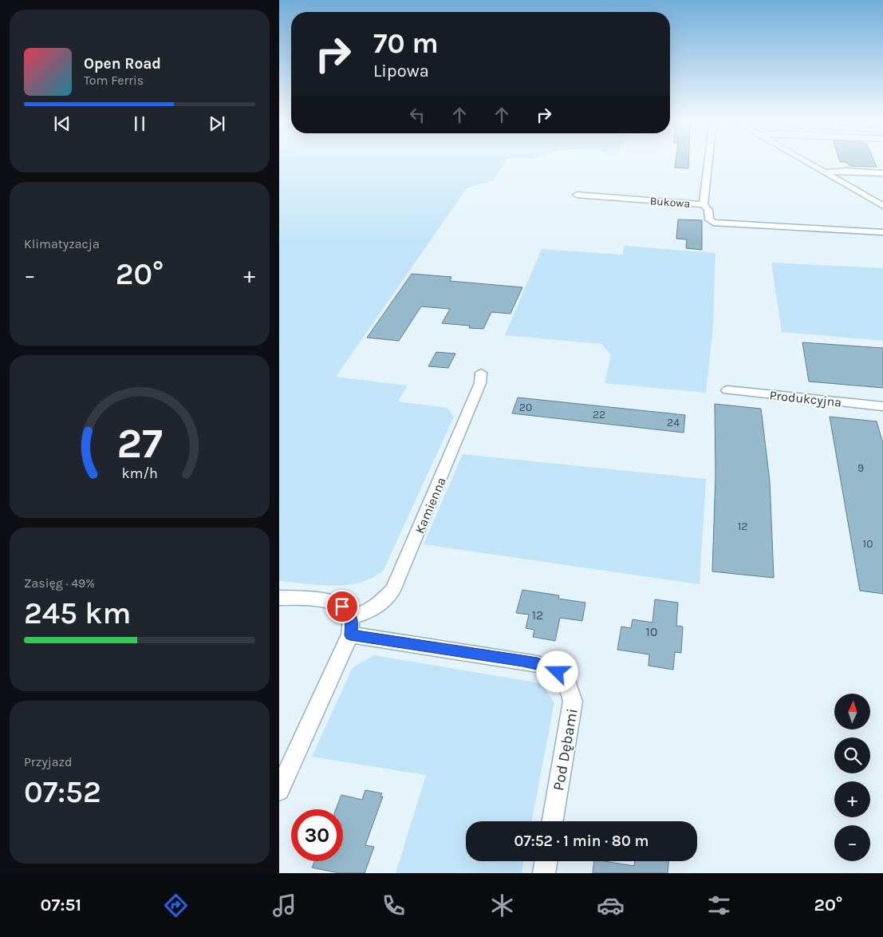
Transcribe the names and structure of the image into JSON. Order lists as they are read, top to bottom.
{
  "streets": {
    "street": [
      "Bukowa",
      "Produkcyjna",
      "Kamienna",
      "Pod Dębami"
    ]
  },
  "crossings": [
    ["Kamienna", "Pod Dębami"]
  ],
  "house_numbers": [
    "20",
    "22",
    "24",
    "9",
    "12",
    "10",
    "12",
    "10"
  ],
  "north": "top",
  "page": {
    "turn": ["70 m", "Lipowa"],
    "song": ["Open Road", "Tom Ferris"],
    "tile": [
      "Klimatyzacja",
      ["Zasięg · 49%", "245 km"],
      ["Przyjazd", "07:52"]
    ],
    "heat": ["−", "20°", "+"],
    "map_buttons": ["+", "−"],
    "limit": "30",
    "trip": "07:52 · 1 min · 80 m",
    "tabs": ["07:51", "20°"],
    "gauge": ["27", "km/h"]
  }
}
